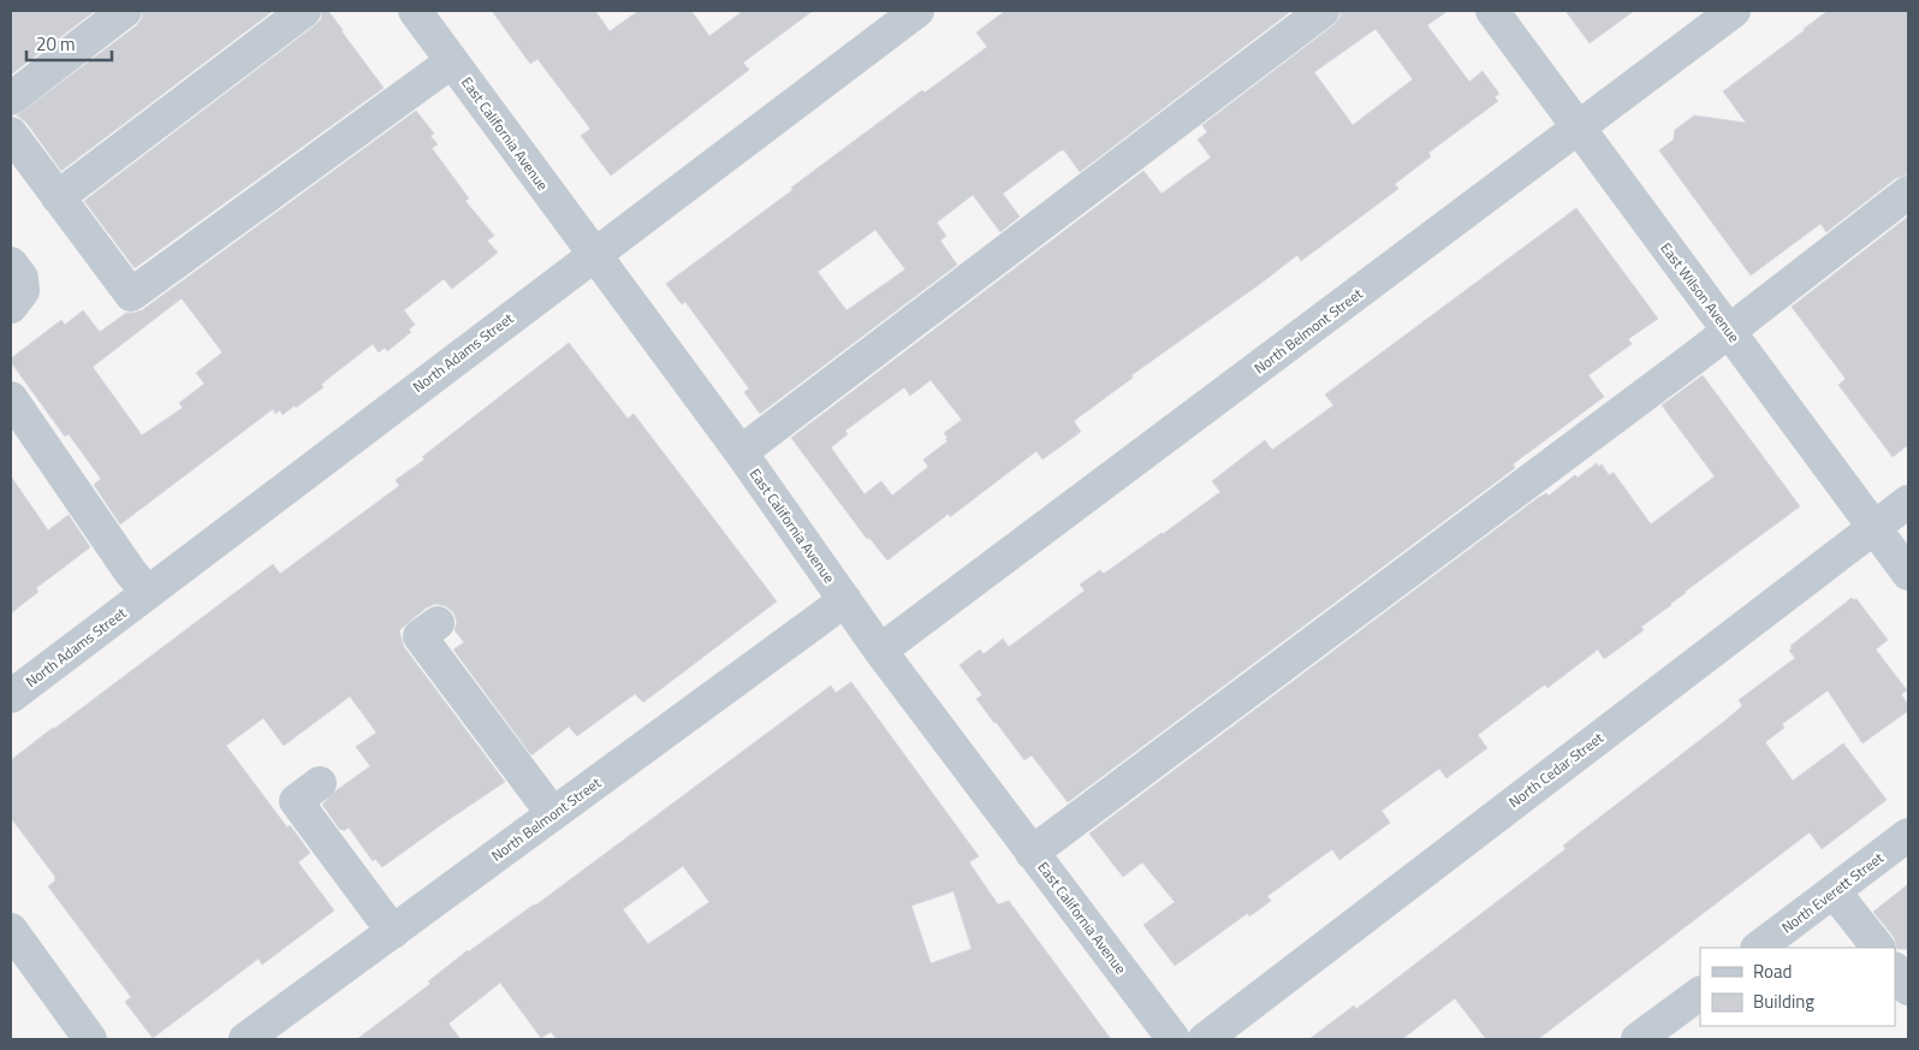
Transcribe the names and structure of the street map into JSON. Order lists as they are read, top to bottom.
{
  "streets": {
    "street": [
      "East California Avenue",
      "East Wilson Avenue",
      "North Belmont Street",
      "North Adams Street",
      "North Cedar Street",
      "North Everett Street"
    ]
  },
  "crossings": [
    ["East California Avenue", "North Belmont Street"],
    ["East California Avenue", "North Adams Street"],
    ["East Wilson Avenue", "North Belmont Street"],
    ["East Wilson Avenue", "North Cedar Street"]
  ],
  "legend": ["Road", "Building"],
  "scale_bar": "20 m"
}
